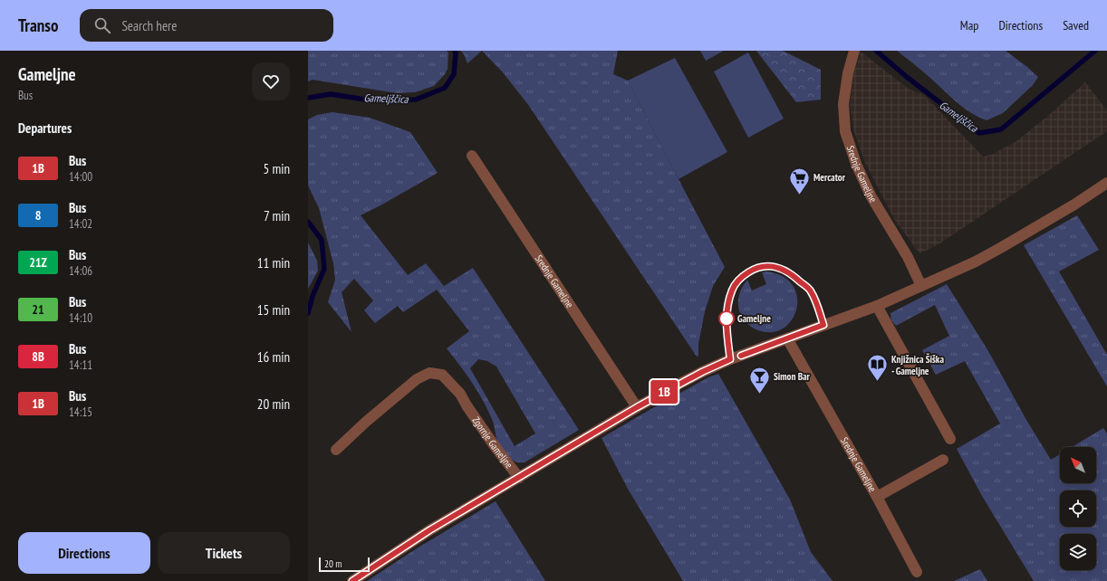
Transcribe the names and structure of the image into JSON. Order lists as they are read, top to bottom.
{
  "streets": {
    "street": ["Srednje Gameljne", "Zgornje Gameljne"]
  },
  "water": ["Gameljščica"],
  "places": {
    "supermarket": ["Mercator"],
    "other": ["Gameljne"],
    "library": ["Knjižnica Šiška - Gameljne"],
    "bar": ["Simon Bar"]
  },
  "lines": ["bus line 1B"],
  "scale_bar": "20 m",
  "north": "top left",
  "page": {
    "header": "Transo",
    "search": "Search here",
    "nav": ["Map", "Directions", "Saved"],
    "heading": [
      ["Gameljne", "Bus"],
      "Departures"
    ],
    "on_map": "1B",
    "list": [
      {
        "mark": "1B",
        "name": "Bus",
        "note": "14:00",
        "value": "5 min"
      },
      {
        "mark": "8",
        "name": "Bus",
        "note": "14:02",
        "value": "7 min"
      },
      {
        "mark": "21Z",
        "name": "Bus",
        "note": "14:06",
        "value": "11 min"
      },
      {
        "mark": "21",
        "name": "Bus",
        "note": "14:10",
        "value": "15 min"
      },
      {
        "mark": "8B",
        "name": "Bus",
        "note": "14:11",
        "value": "16 min"
      },
      {
        "mark": "1B",
        "name": "Bus",
        "note": "14:15",
        "value": "20 min"
      }
    ],
    "buttons": ["Directions", "Tickets"],
    "scale": "20 m"
  }
}
